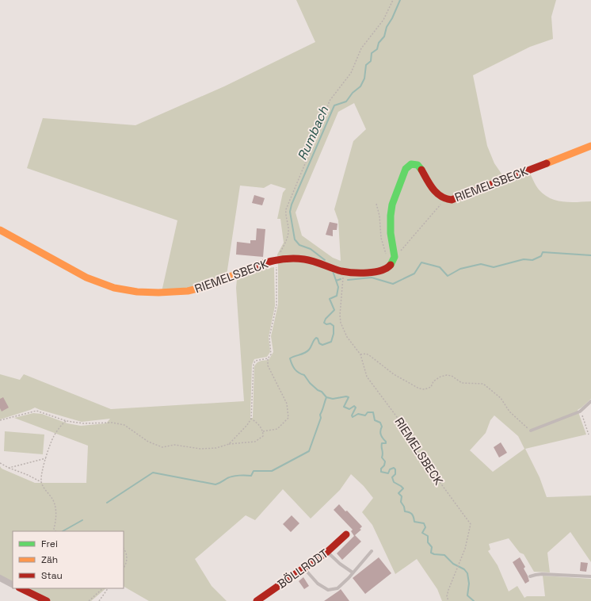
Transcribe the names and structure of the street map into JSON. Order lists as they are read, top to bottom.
{
  "streets": {
    "street": ["RIEMELSBECK", "BÖLLRODT"]
  },
  "water": ["Rumbach"],
  "legend": ["Frei", "Zäh", "Stau"]
}
